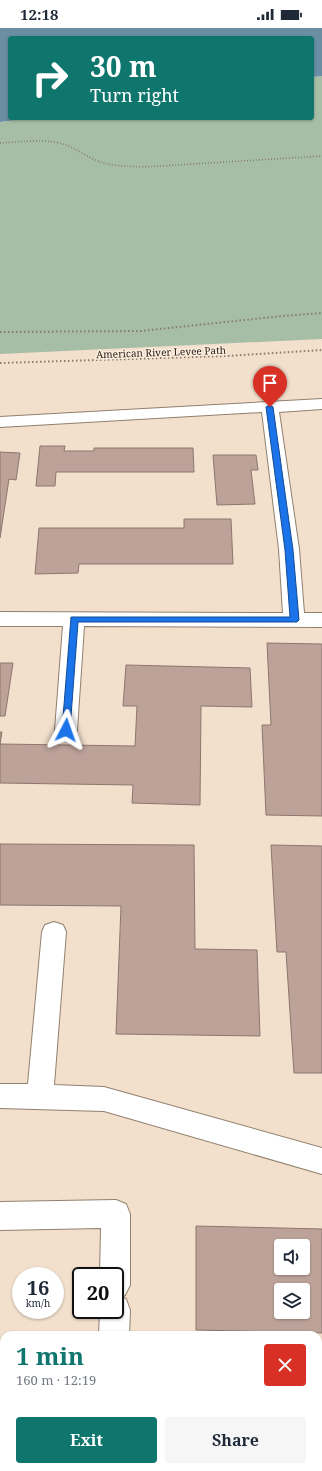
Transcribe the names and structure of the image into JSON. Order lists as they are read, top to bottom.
{
  "streets": {
    "path": ["American River Levee Path"]
  },
  "page": {
    "status": "12:18",
    "turn": ["30 m", "Turn right"],
    "speed": "16 km/h",
    "limit": "20",
    "heading": ["1 min", "160 m · 12:19"],
    "buttons": ["Exit", "Share"]
  }
}
